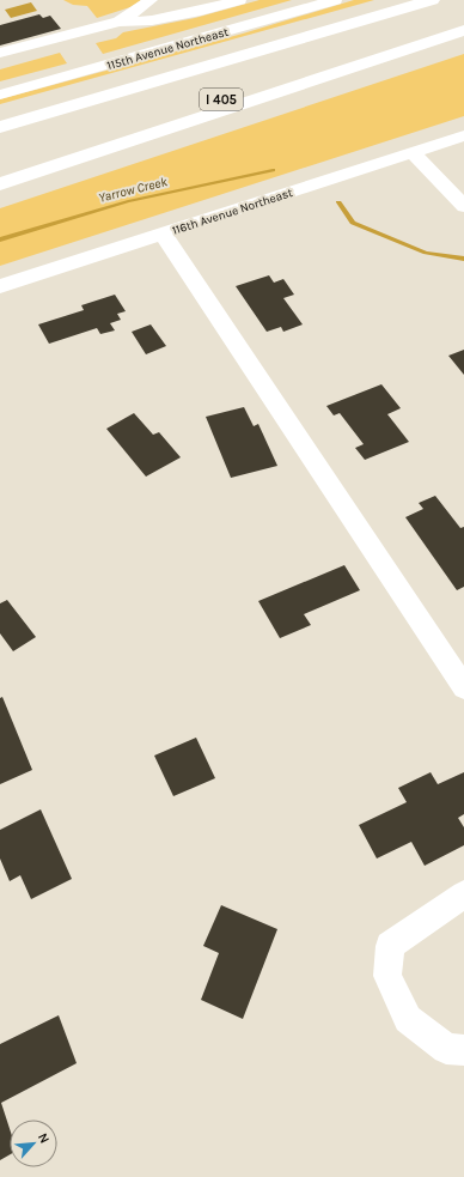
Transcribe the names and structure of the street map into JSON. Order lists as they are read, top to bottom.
{
  "streets": {
    "highway": ["I 405"],
    "street": ["115th Avenue Northeast", "116th Avenue Northeast"]
  },
  "water": ["Yarrow Creek"],
  "north": "top right"
}
